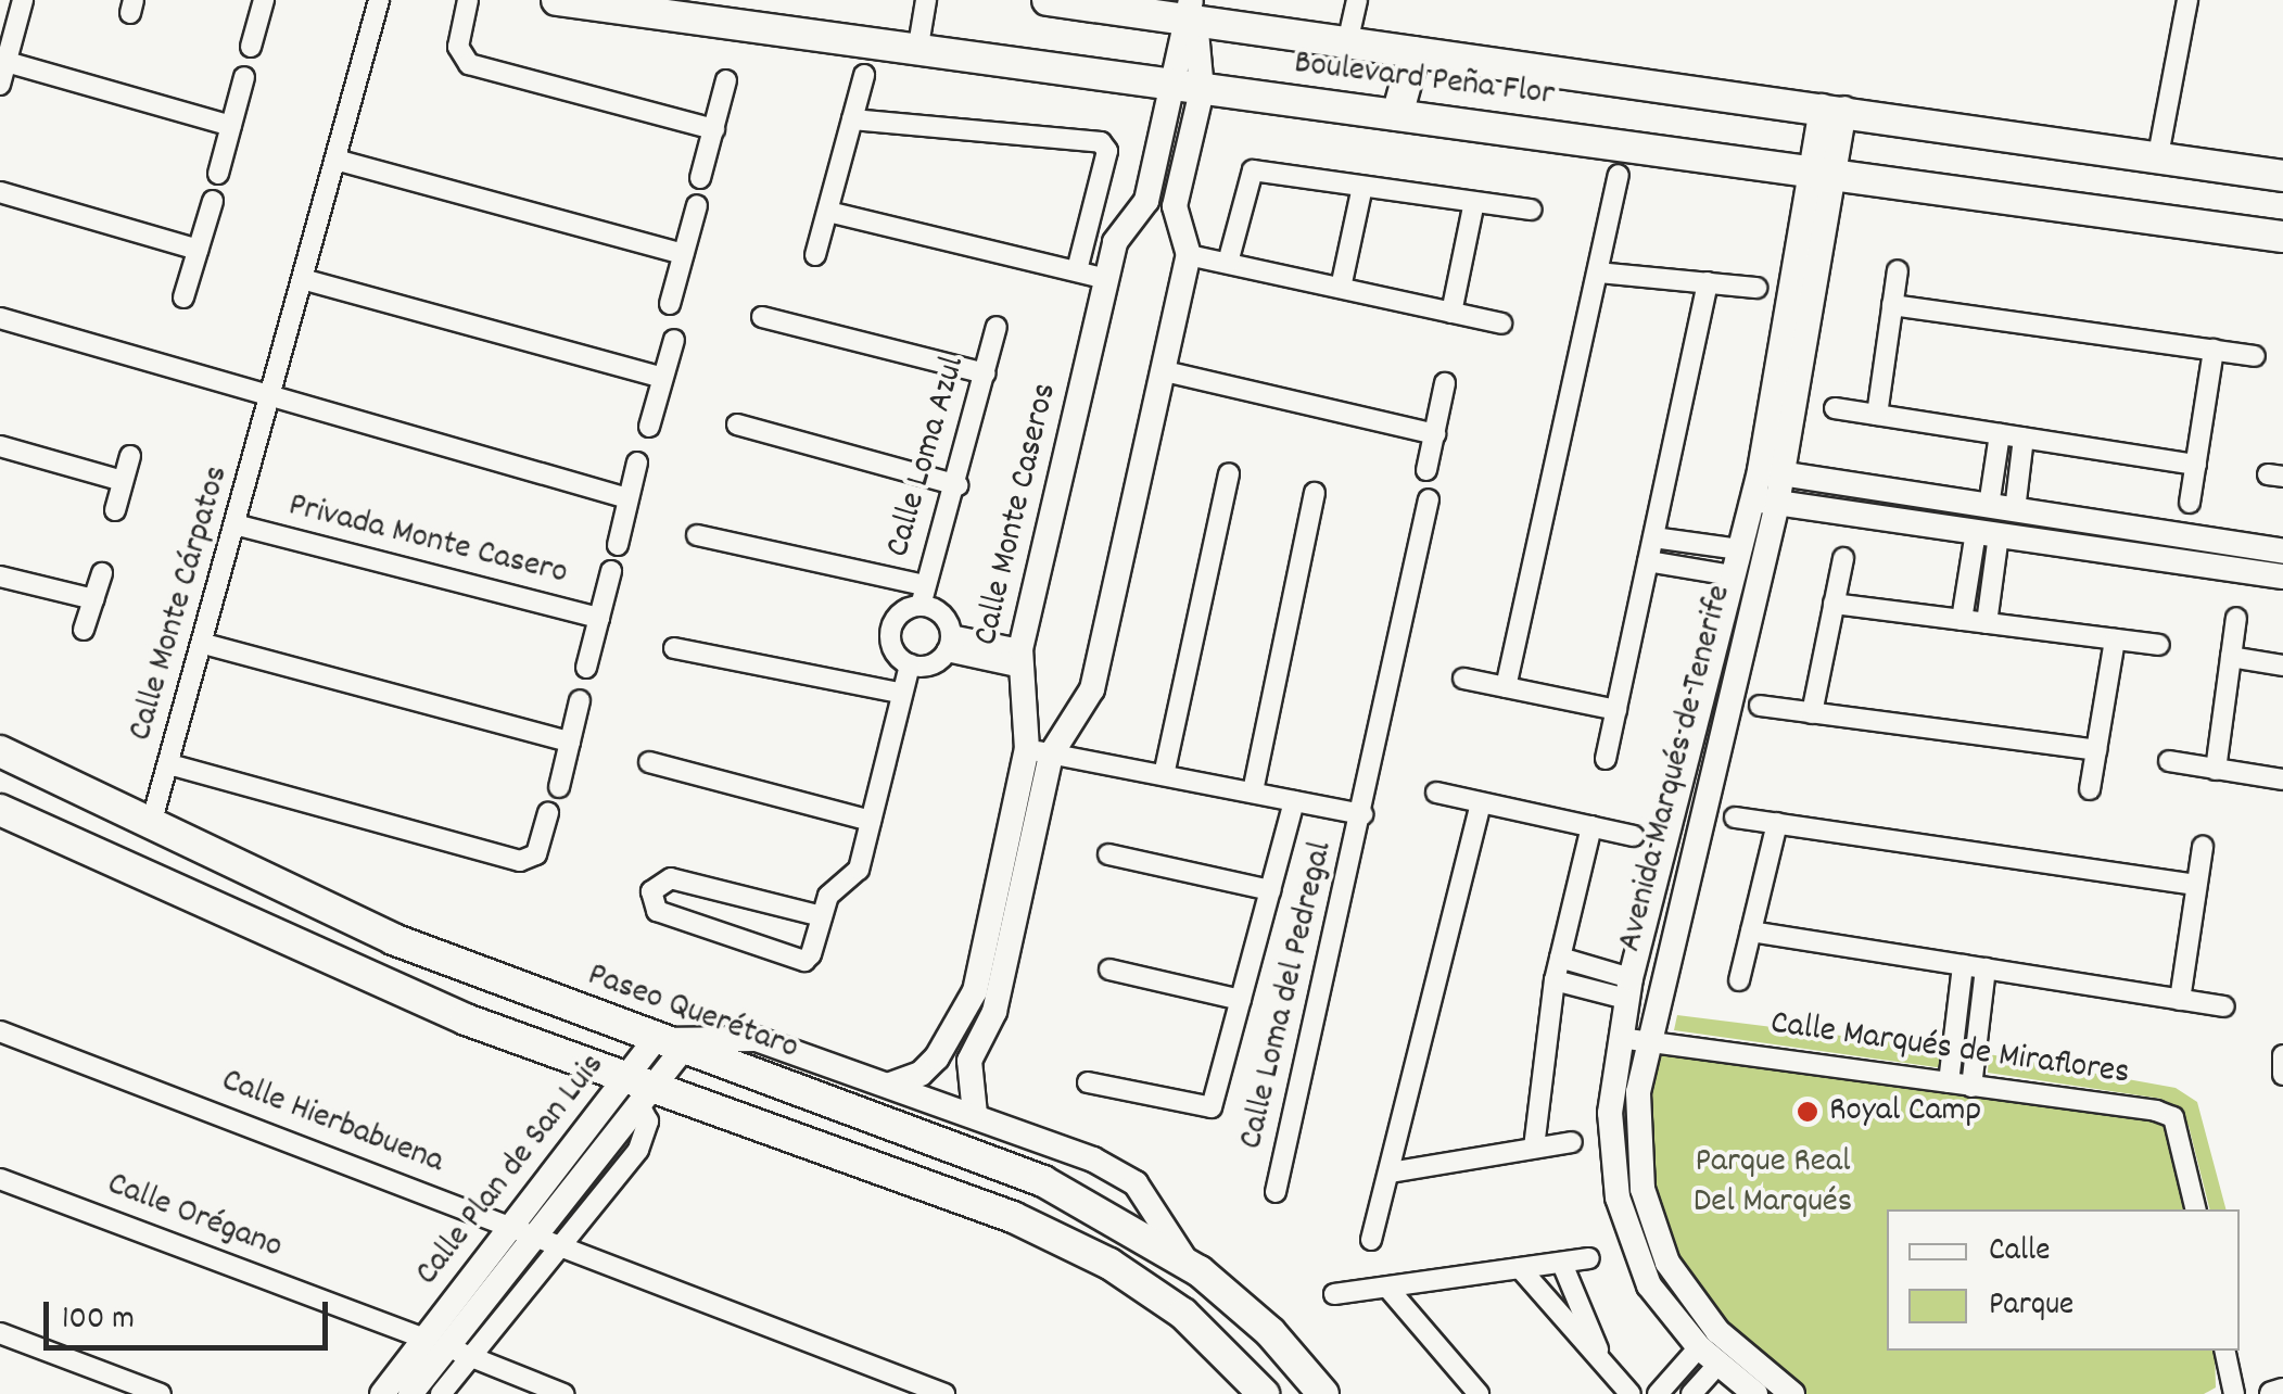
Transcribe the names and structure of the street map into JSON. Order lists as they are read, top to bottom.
{
  "streets": {
    "main road": ["Boulevard Peña Flor", "Paseo Querétaro"],
    "street": [
      "Calle Loma Azul",
      "Calle Monte Caseros",
      "Privada Monte Casero",
      "Calle Monte Cárpatos",
      "Avenida Marqués de Tenerife",
      "Calle Loma del Pedregal",
      "Calle Marqués de Miraflores",
      "Calle Hierbabuena",
      "Calle Plan de San Luis",
      "Calle Orégano"
    ]
  },
  "crossings": [
    ["Boulevard Peña Flor", "Calle Monte Caseros"],
    ["Boulevard Peña Flor", "Avenida Marqués de Tenerife"],
    ["Privada Monte Casero", "Calle Monte Cárpatos"],
    ["Calle Monte Cárpatos", "Paseo Querétaro"],
    ["Avenida Marqués de Tenerife", "Calle Marqués de Miraflores"],
    ["Paseo Querétaro", "Calle Plan de San Luis"],
    ["Calle Hierbabuena", "Calle Plan de San Luis"],
    ["Calle Plan de San Luis", "Calle Orégano"]
  ],
  "parks": ["Parque Real Del Marqués"],
  "places": ["Royal Camp"],
  "legend": ["Calle", "Parque"],
  "scale_bar": "100 m"
}
